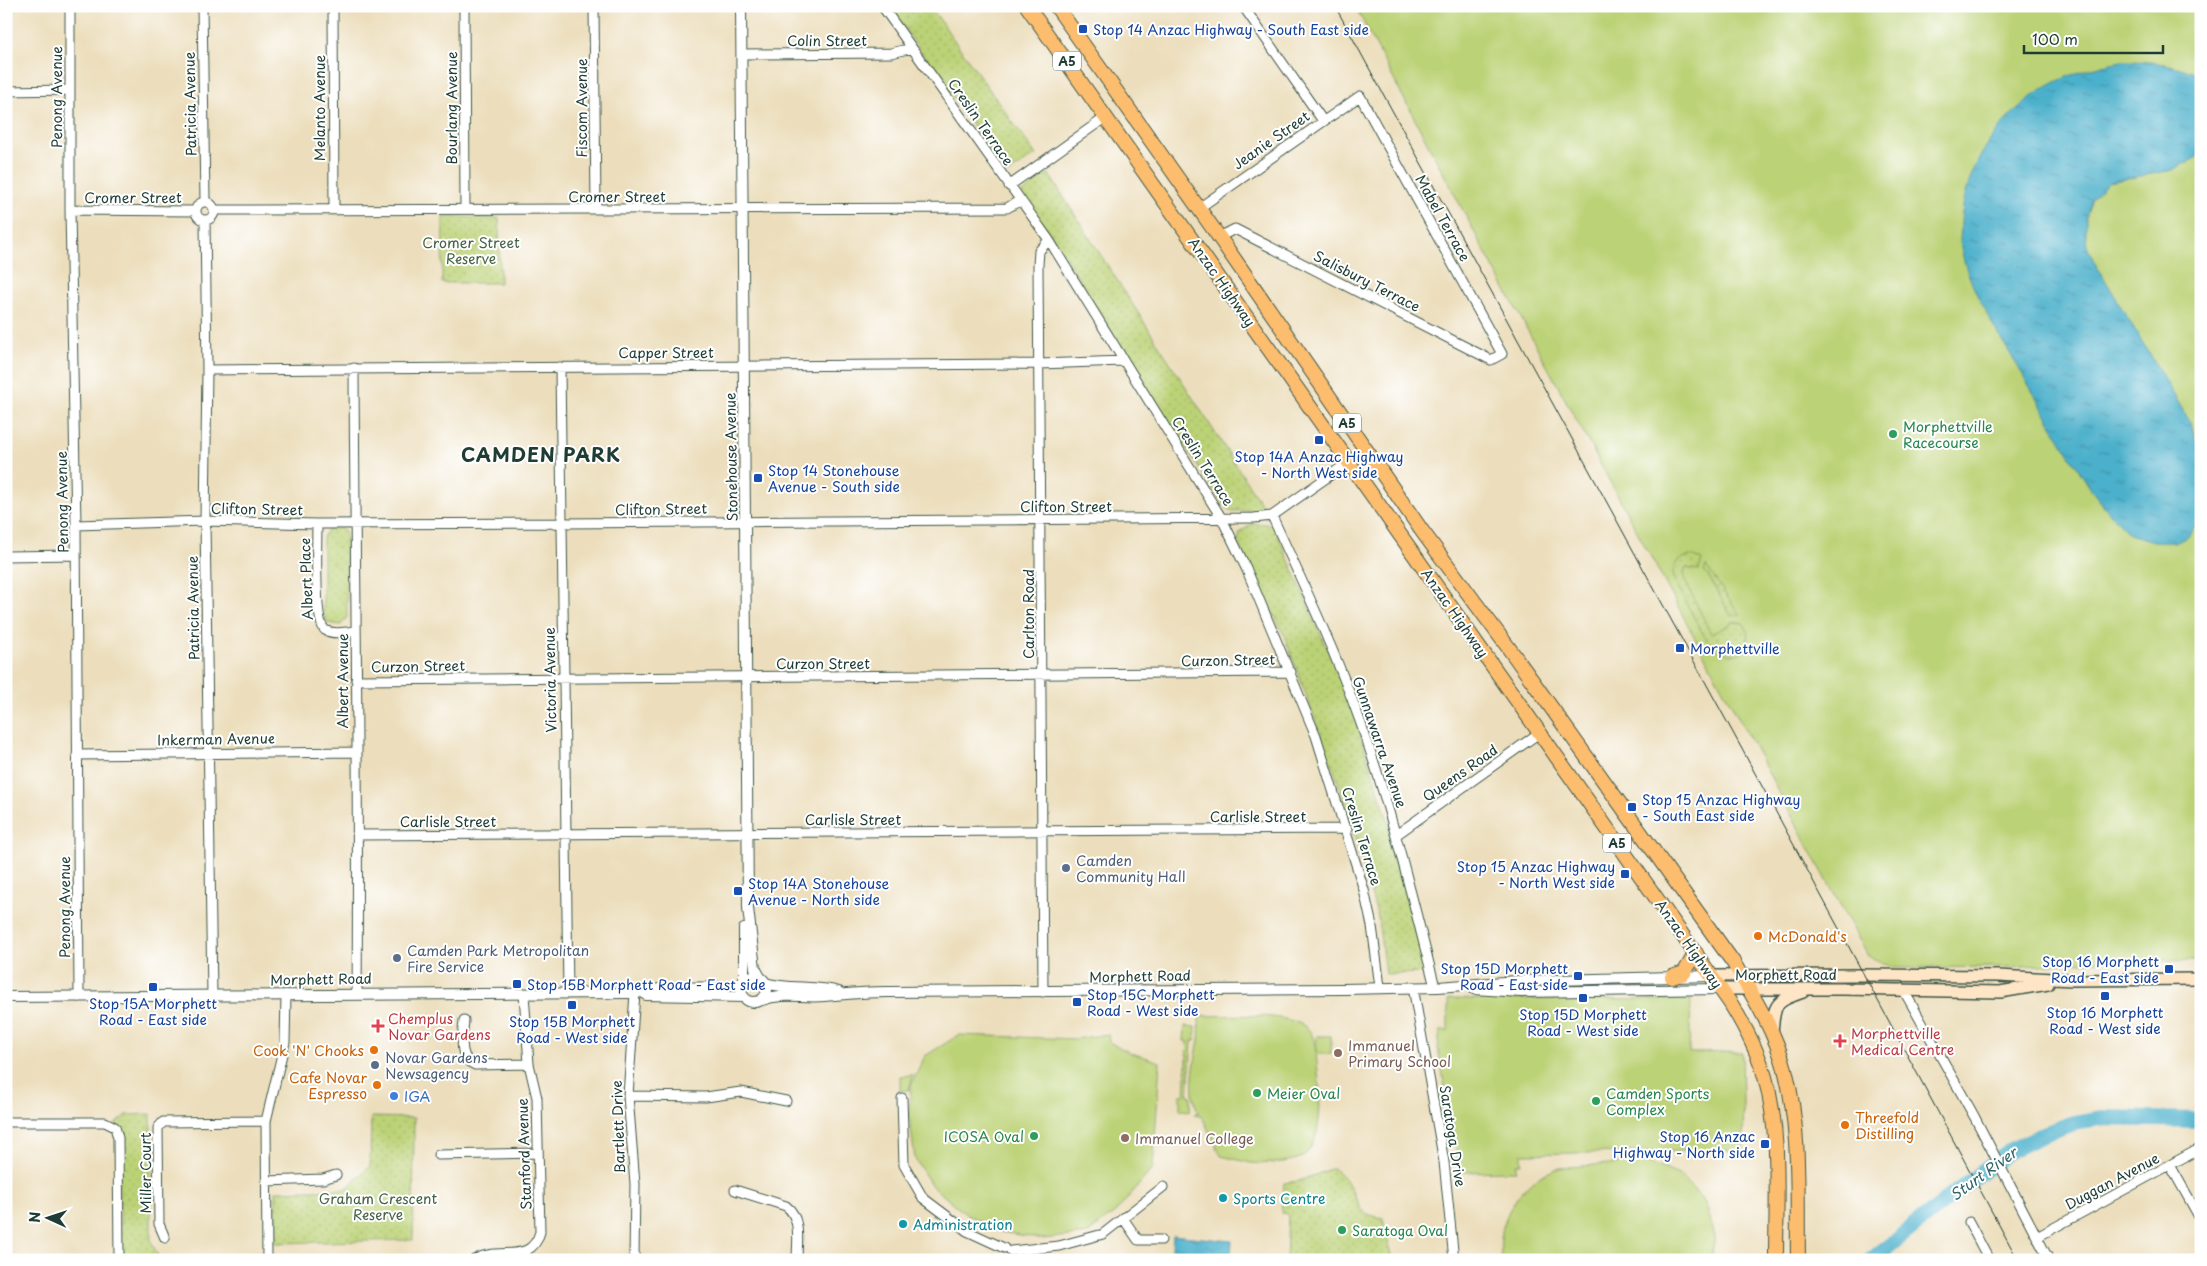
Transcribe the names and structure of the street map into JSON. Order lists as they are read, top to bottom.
{
  "streets": {
    "highway": ["A5", "Anzac Highway"],
    "main road": ["Morphett Road"],
    "street": [
      "Colin Street",
      "Penong Avenue",
      "Patricia Avenue",
      "Melanto Avenue",
      "Bourlang Avenue",
      "Fiscom Avenue",
      "Creslin Terrace",
      "Jeanie Street",
      "Cromer Street",
      "Mabel Terrace",
      "Salisbury Terrace",
      "Capper Street",
      "Stonehouse Avenue",
      "Clifton Street",
      "Albert Place",
      "Carlton Road",
      "Curzon Street",
      "Victoria Avenue",
      "Albert Avenue",
      "Inkerman Avenue",
      "Gunnawarra Avenue",
      "Queens Road",
      "Carlisle Street",
      "Bartlett Drive",
      "Saratoga Drive",
      "Stanford Avenue",
      "Miller Court",
      "Duggan Avenue"
    ]
  },
  "crossings": [
    ["Colin Street", "Creslin Terrace"],
    ["Colin Street", "Stonehouse Avenue"],
    ["Penong Avenue", "Cromer Street"],
    ["Penong Avenue", "Clifton Street"],
    ["Penong Avenue", "Inkerman Avenue"],
    ["Penong Avenue", "Morphett Road"],
    ["Patricia Avenue", "Cromer Street"],
    ["Patricia Avenue", "Capper Street"],
    ["Patricia Avenue", "Clifton Street"],
    ["Patricia Avenue", "Inkerman Avenue"],
    ["Patricia Avenue", "Morphett Road"],
    ["Melanto Avenue", "Cromer Street"],
    ["Bourlang Avenue", "Cromer Street"],
    ["Fiscom Avenue", "Cromer Street"],
    ["Creslin Terrace", "Cromer Street"],
    ["Creslin Terrace", "Capper Street"],
    ["Creslin Terrace", "Clifton Street"],
    ["Creslin Terrace", "Carlton Road"],
    ["Creslin Terrace", "Curzon Street"],
    ["Creslin Terrace", "Carlisle Street"],
    ["Creslin Terrace", "Morphett Road"],
    ["Jeanie Street", "Mabel Terrace"],
    ["Jeanie Street", "Anzac Highway"],
    ["Cromer Street", "Stonehouse Avenue"],
    ["Mabel Terrace", "Salisbury Terrace"],
    ["Salisbury Terrace", "Anzac Highway"],
    ["Anzac Highway", "Queens Road"],
    ["Anzac Highway", "Morphett Road"],
    ["Capper Street", "Stonehouse Avenue"],
    ["Capper Street", "Carlton Road"],
    ["Capper Street", "Victoria Avenue"],
    ["Capper Street", "Albert Avenue"],
    ["Stonehouse Avenue", "Clifton Street"],
    ["Stonehouse Avenue", "Curzon Street"],
    ["Stonehouse Avenue", "Carlisle Street"],
    ["Stonehouse Avenue", "Morphett Road"],
    ["Clifton Street", "Albert Place"],
    ["Clifton Street", "Carlton Road"],
    ["Clifton Street", "Victoria Avenue"],
    ["Clifton Street", "Albert Avenue"],
    ["Clifton Street", "Gunnawarra Avenue"],
    ["Albert Place", "Albert Avenue"],
    ["Carlton Road", "Curzon Street"],
    ["Carlton Road", "Carlisle Street"],
    ["Carlton Road", "Morphett Road"],
    ["Curzon Street", "Victoria Avenue"],
    ["Curzon Street", "Albert Avenue"],
    ["Victoria Avenue", "Carlisle Street"],
    ["Victoria Avenue", "Morphett Road"],
    ["Albert Avenue", "Inkerman Avenue"],
    ["Albert Avenue", "Carlisle Street"],
    ["Albert Avenue", "Morphett Road"],
    ["Gunnawarra Avenue", "Queens Road"],
    ["Gunnawarra Avenue", "Morphett Road"],
    ["Morphett Road", "Bartlett Drive"],
    ["Morphett Road", "Saratoga Drive"],
    ["Morphett Road", "Stanford Avenue"]
  ],
  "districts": ["CAMDEN PARK"],
  "water": ["Sturt River"],
  "parks": ["Cromer Street Reserve", "Graham Crescent Reserve"],
  "places": {
    "transit": [
      "Stop 14 Anzac Highway - South East side",
      "Stop 14A Anzac Highway - North West side",
      "Stop 14 Stonehouse Avenue - South side",
      "Morphettville",
      "Stop 15 Anzac Highway - South East side",
      "Stop 15 Anzac Highway - North West side",
      "Stop 14A Stonehouse Avenue - North side",
      "Stop 16 Morphett Road - East side",
      "Stop 15D Morphett Road - East side",
      "Stop 15B Morphett Road - East side",
      "Stop 15A Morphett Road - East side",
      "Stop 16 Morphett Road - West side",
      "Stop 15D Morphett Road - West side",
      "Stop 15C Morphett Road - West side",
      "Stop 15B Morphett Road - West side",
      "Stop 16 Anzac Highway - North side"
    ],
    "other": [
      "Morphettville Racecourse",
      "Camden Community Hall",
      "McDonald's",
      "Camden Park Metropolitan Fire Service",
      "Cook 'N' Chooks",
      "Immanuel Primary School",
      "Novar Gardens Newsagency",
      "Cafe Novar Espresso",
      "Meier Oval",
      "IGA",
      "Camden Sports Complex",
      "Threefold Distilling",
      "ICOSA Oval",
      "Immanuel College",
      "Sports Centre",
      "Administration",
      "Saratoga Oval"
    ],
    "health": ["Chemplus Novar Gardens", "Morphettville Medical Centre"]
  },
  "scale_bar": "100 m",
  "north": "left"
}
